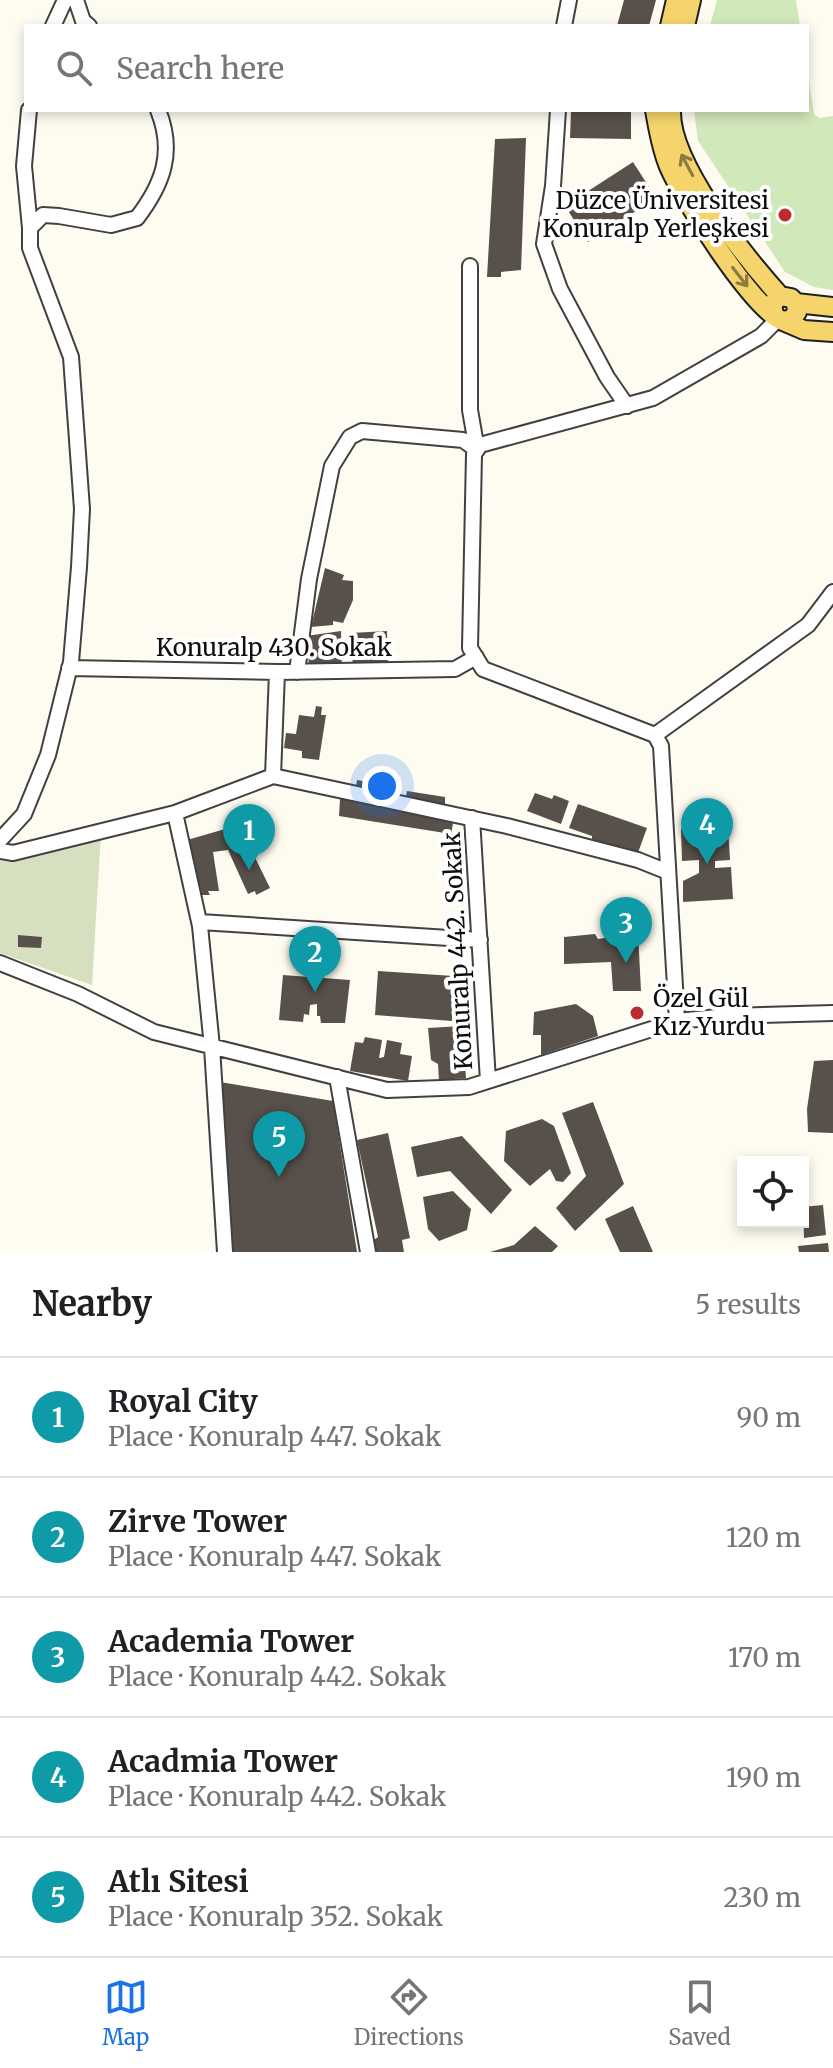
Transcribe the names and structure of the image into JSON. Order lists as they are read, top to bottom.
{
  "streets": {
    "street": ["Konuralp 430. Sokak", "Konuralp 442. Sokak"]
  },
  "places": ["Düzce Üniversitesi Konuralp Yerleşkesi", "Özel Gül Kız Yurdu"],
  "page": {
    "search": "Search here",
    "pins": [
      "4",
      "1",
      "3",
      "2",
      "5"
    ],
    "heading": ["Nearby", "5 results"],
    "list": [
      {
        "mark": "1",
        "name": "Royal City",
        "note": "Place · Konuralp 447. Sokak",
        "value": "90 m"
      },
      {
        "mark": "2",
        "name": "Zirve Tower",
        "note": "Place · Konuralp 447. Sokak",
        "value": "120 m"
      },
      {
        "mark": "3",
        "name": "Academia Tower",
        "note": "Place · Konuralp 442. Sokak",
        "value": "170 m"
      },
      {
        "mark": "4",
        "name": "Acadmia Tower",
        "note": "Place · Konuralp 442. Sokak",
        "value": "190 m"
      },
      {
        "mark": "5",
        "name": "Atlı Sitesi",
        "note": "Place · Konuralp 352. Sokak",
        "value": "230 m"
      }
    ],
    "nav": ["Map", "Directions", "Saved"]
  }
}
